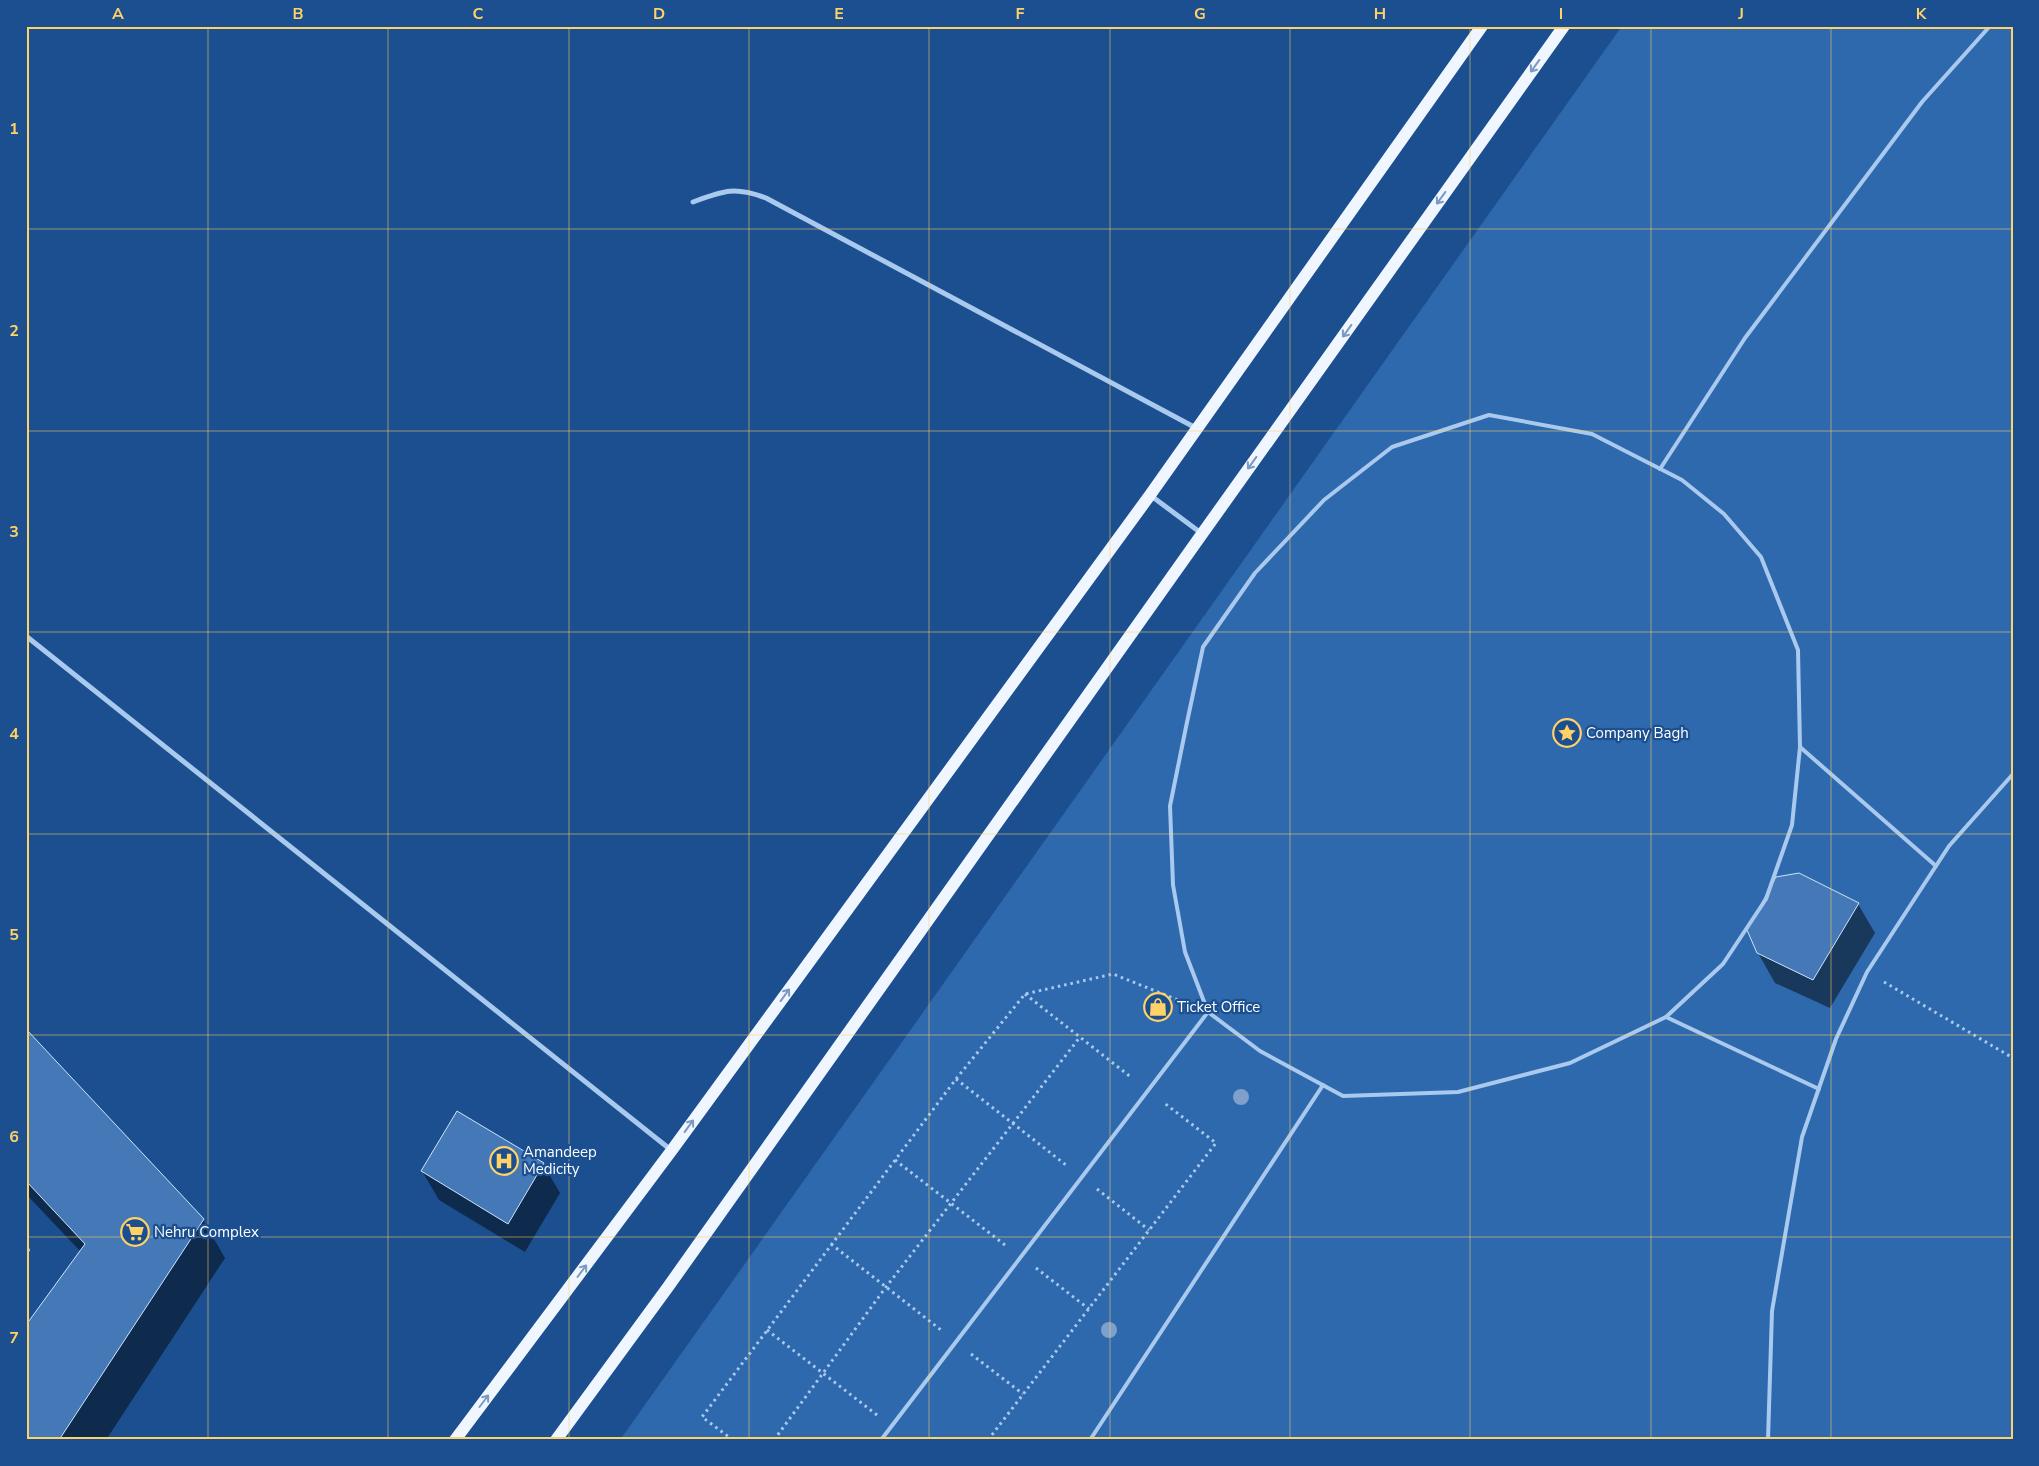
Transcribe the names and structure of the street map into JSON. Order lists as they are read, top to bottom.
{
  "places": {
    "place": ["Company Bagh"],
    "shop": ["Ticket Office"],
    "hospital": ["Amandeep Medicity"],
    "supermarket": ["Nehru Complex"]
  },
  "grid": {
    "columns": [
      "A",
      "B",
      "C",
      "D",
      "E",
      "F",
      "G",
      "H",
      "I",
      "J",
      "K"
    ],
    "rows": [
      "1",
      "2",
      "3",
      "4",
      "5",
      "6",
      "7"
    ]
  }
}
